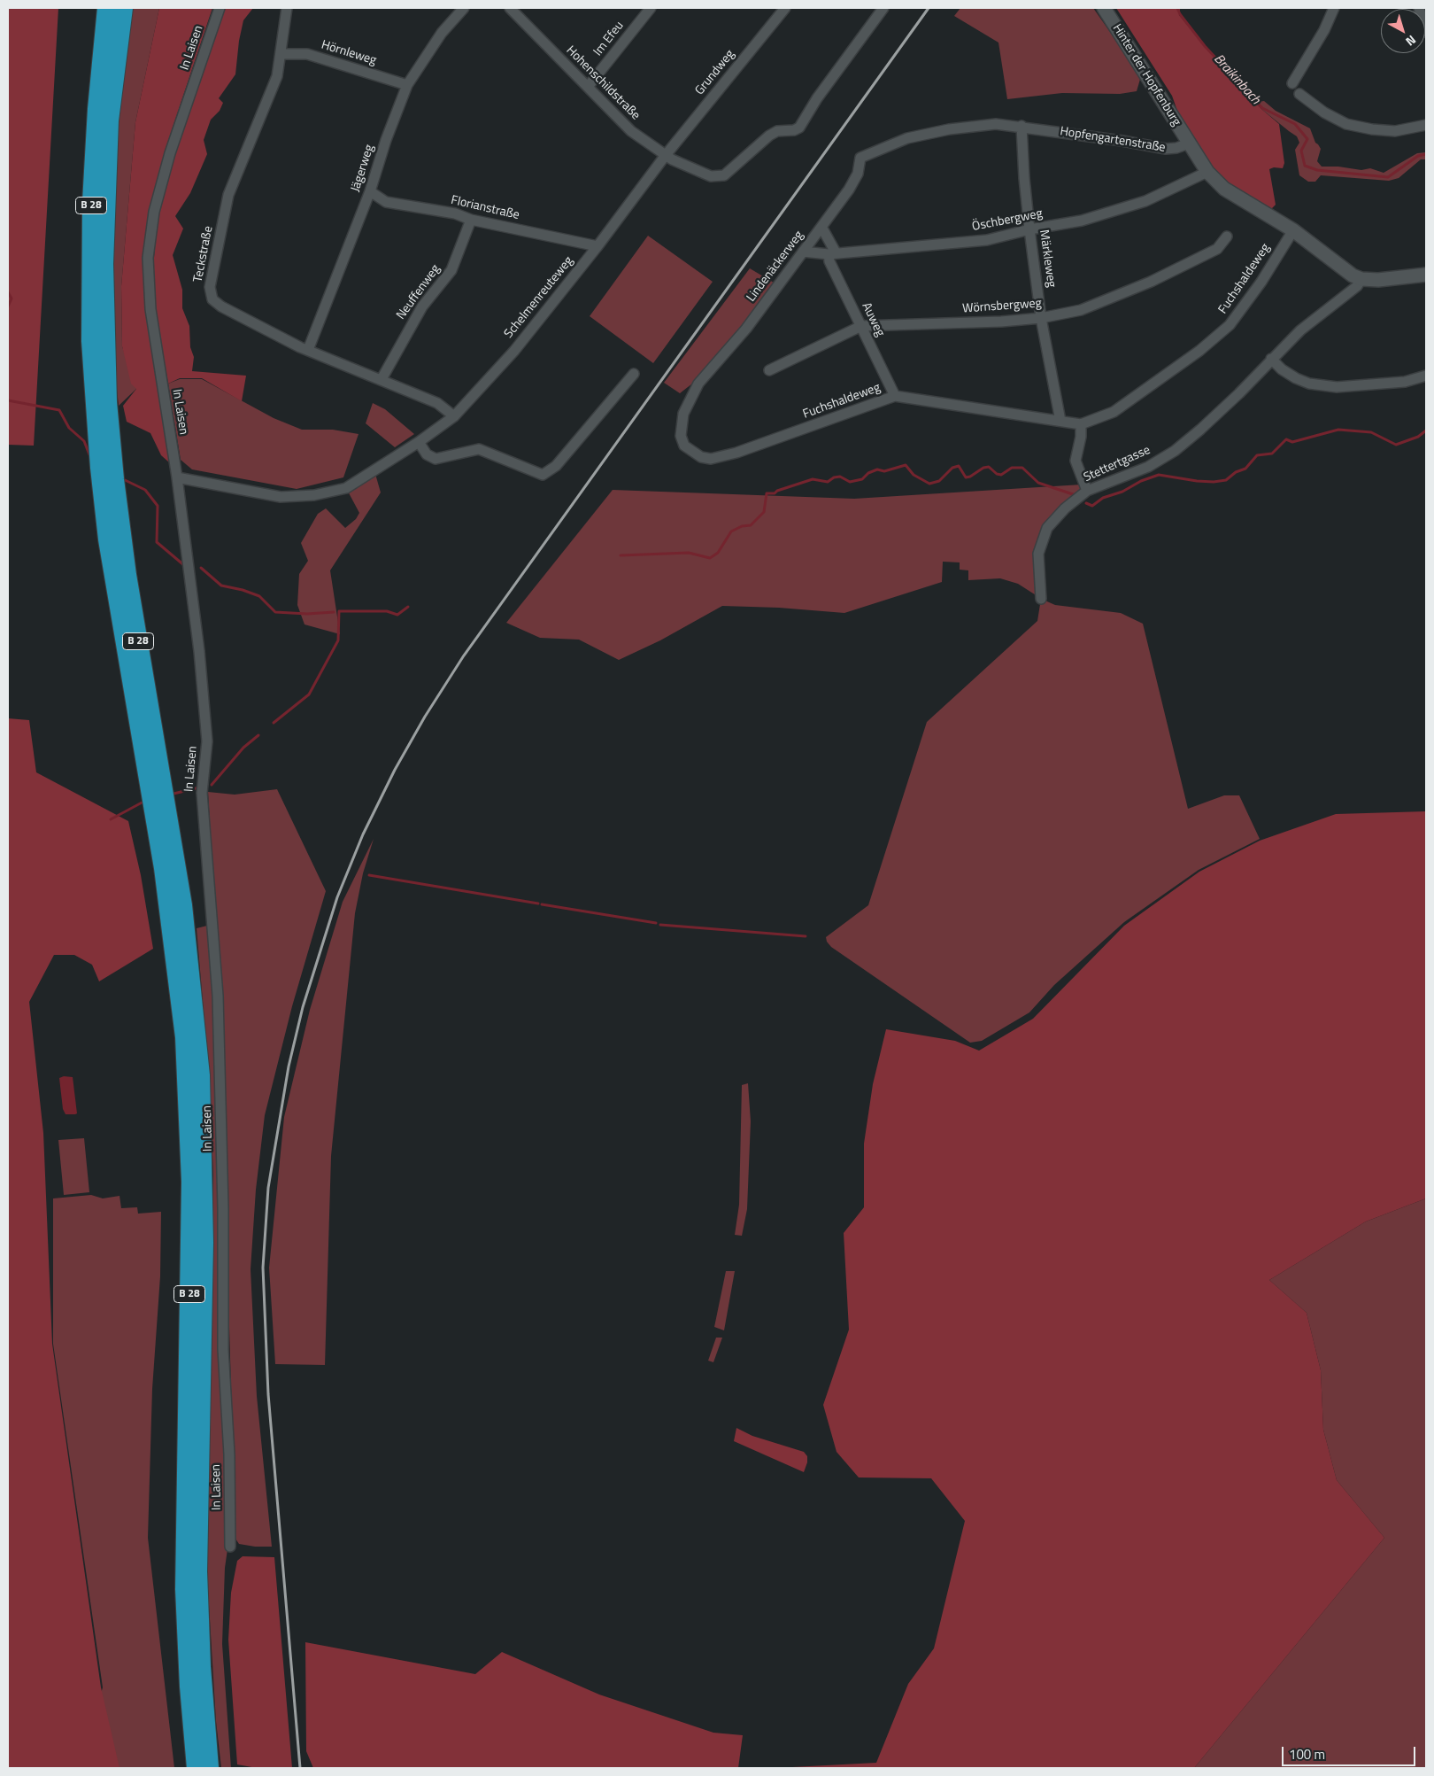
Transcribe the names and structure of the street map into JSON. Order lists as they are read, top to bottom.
{
  "streets": {
    "highway": ["B 28"],
    "street": [
      "Im Efeu",
      "In Laisen",
      "Hörnleweg",
      "Grundweg",
      "Hinter der Hopfenburg",
      "Hohenschildstraße",
      "Hopfengartenstraße",
      "Jägerweg",
      "Florianstraße",
      "Öschbergweg",
      "Teckstraße",
      "Märkleweg",
      "Lindenäckerweg",
      "Fuchshaldeweg",
      "Neuffenweg",
      "Schelmenreuteweg",
      "Wörnsbergweg",
      "Auweg",
      "Stettertgasse"
    ]
  },
  "crossings": [
    ["Im Efeu", "Hohenschildstraße"],
    ["In Laisen", "Schelmenreuteweg"],
    ["Hörnleweg", "Jägerweg"],
    ["Hörnleweg", "Teckstraße"],
    ["Grundweg", "Hohenschildstraße"],
    ["Grundweg", "Schelmenreuteweg"],
    ["Hinter der Hopfenburg", "Hopfengartenstraße"],
    ["Hohenschildstraße", "Schelmenreuteweg"],
    ["Hopfengartenstraße", "Märkleweg"],
    ["Hopfengartenstraße", "Lindenäckerweg"],
    ["Jägerweg", "Florianstraße"],
    ["Jägerweg", "Teckstraße"],
    ["Florianstraße", "Neuffenweg"],
    ["Florianstraße", "Schelmenreuteweg"],
    ["Öschbergweg", "Märkleweg"],
    ["Öschbergweg", "Lindenäckerweg"],
    ["Öschbergweg", "Auweg"],
    ["Teckstraße", "Neuffenweg"],
    ["Teckstraße", "Schelmenreuteweg"],
    ["Märkleweg", "Fuchshaldeweg"],
    ["Märkleweg", "Wörnsbergweg"],
    ["Lindenäckerweg", "Fuchshaldeweg"],
    ["Lindenäckerweg", "Auweg"],
    ["Fuchshaldeweg", "Auweg"],
    ["Wörnsbergweg", "Auweg"]
  ],
  "water": ["Braikinbach"],
  "scale_bar": "100 m",
  "north": "bottom right"
}
